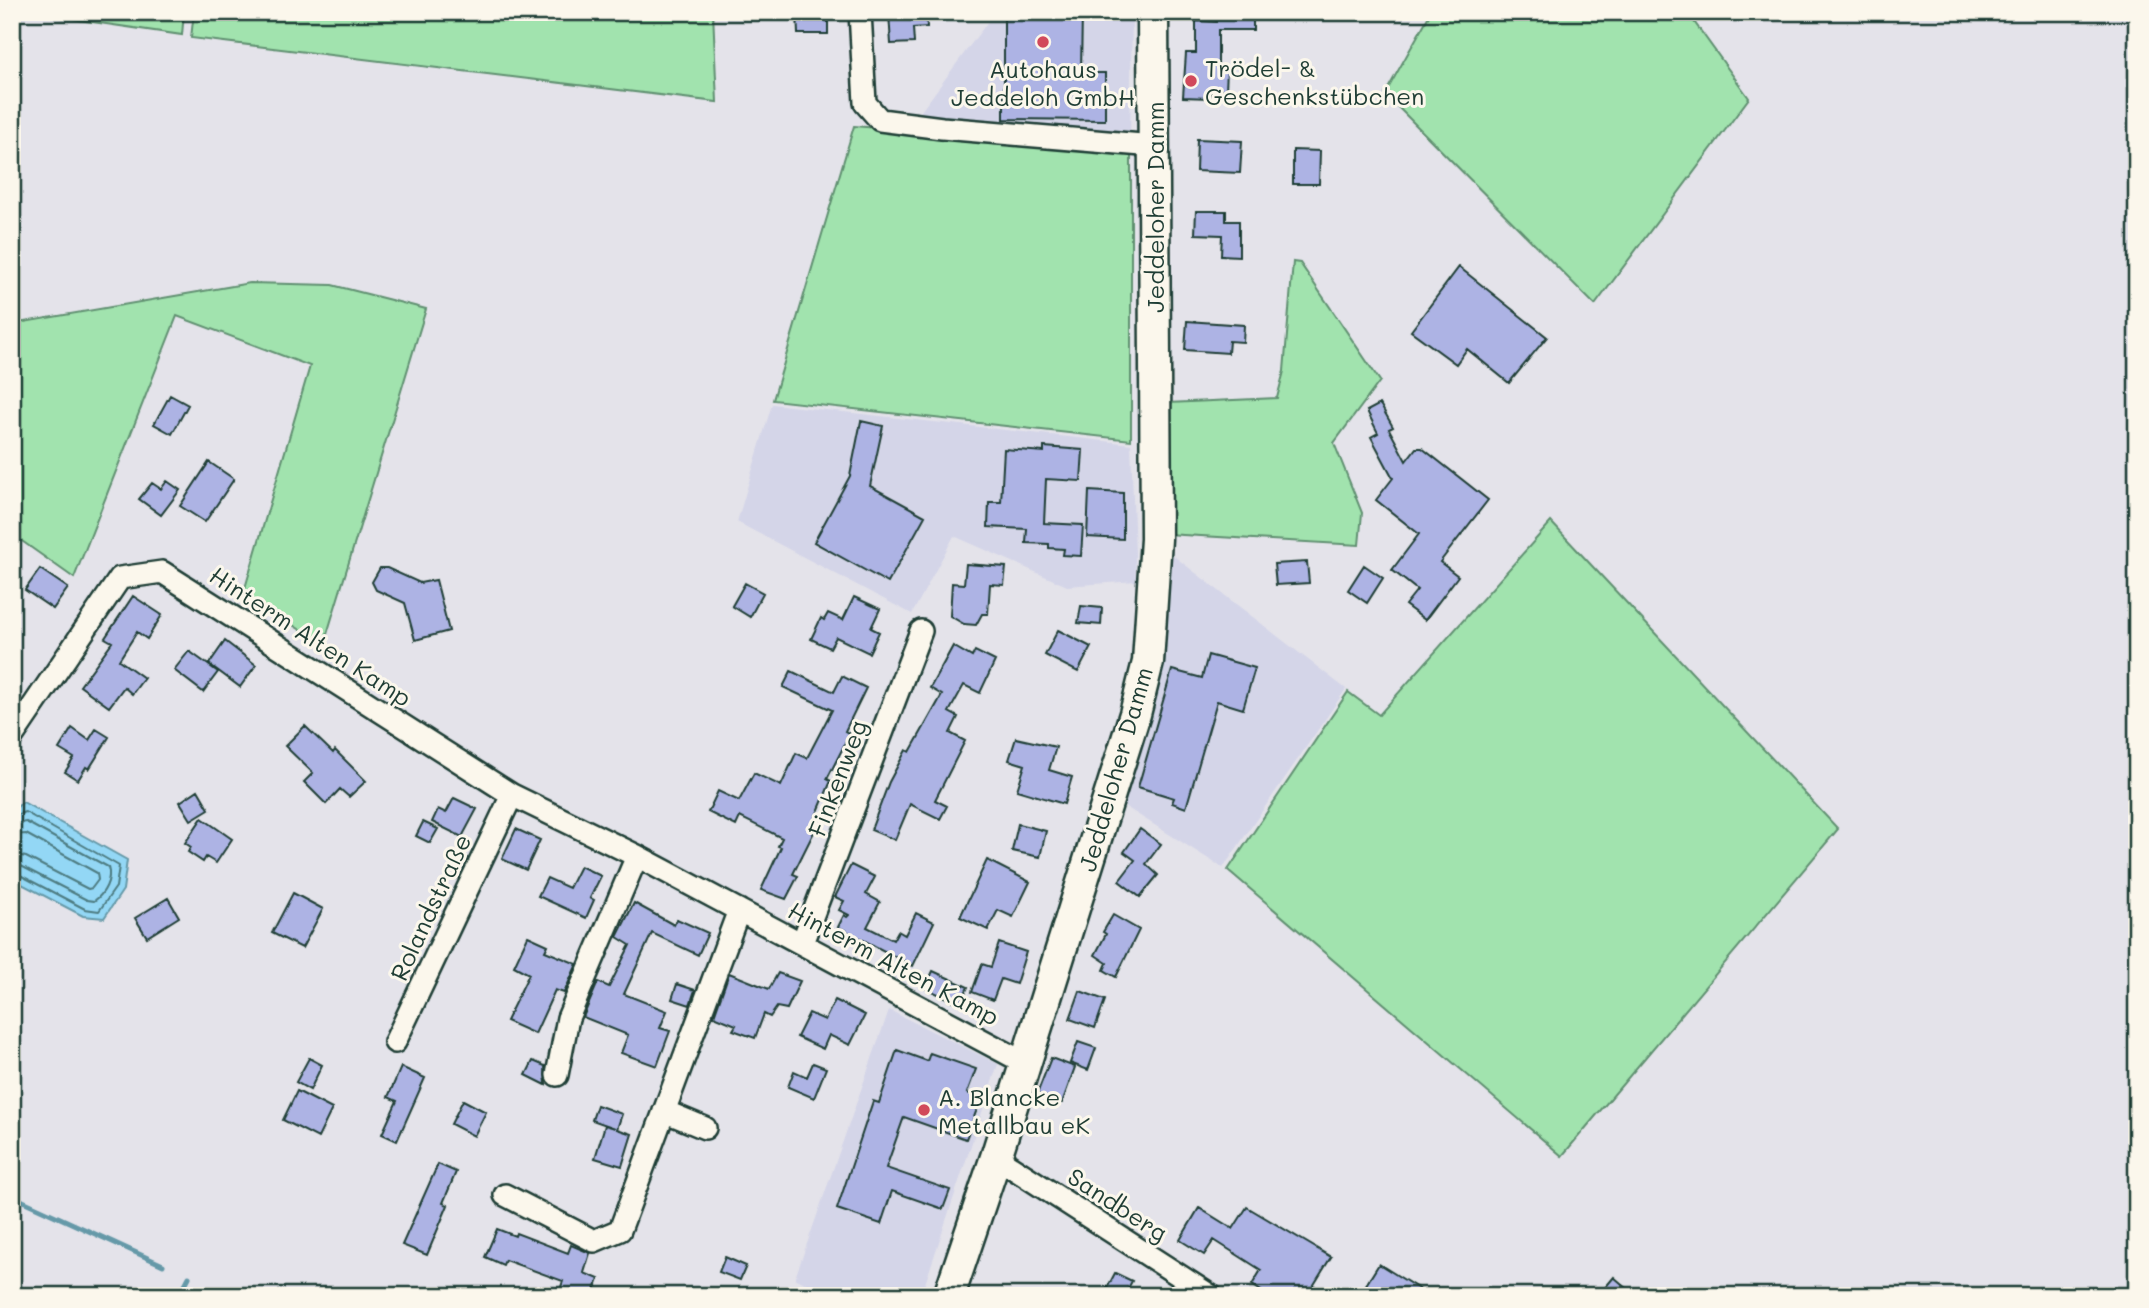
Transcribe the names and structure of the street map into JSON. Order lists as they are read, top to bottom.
{
  "streets": {
    "main road": ["Jeddeloher Damm"],
    "street": [
      "Hinterm Alten Kamp",
      "Finkenweg",
      "Rolandstraße",
      "Sandberg"
    ]
  },
  "crossings": [
    ["Jeddeloher Damm", "Hinterm Alten Kamp"],
    ["Jeddeloher Damm", "Sandberg"],
    ["Hinterm Alten Kamp", "Finkenweg"],
    ["Hinterm Alten Kamp", "Rolandstraße"]
  ],
  "places": ["Autohaus Jeddeloh GmbH", "Trödel- & Geschenkstübchen", "A. Blancke Metallbau eK"]
}
